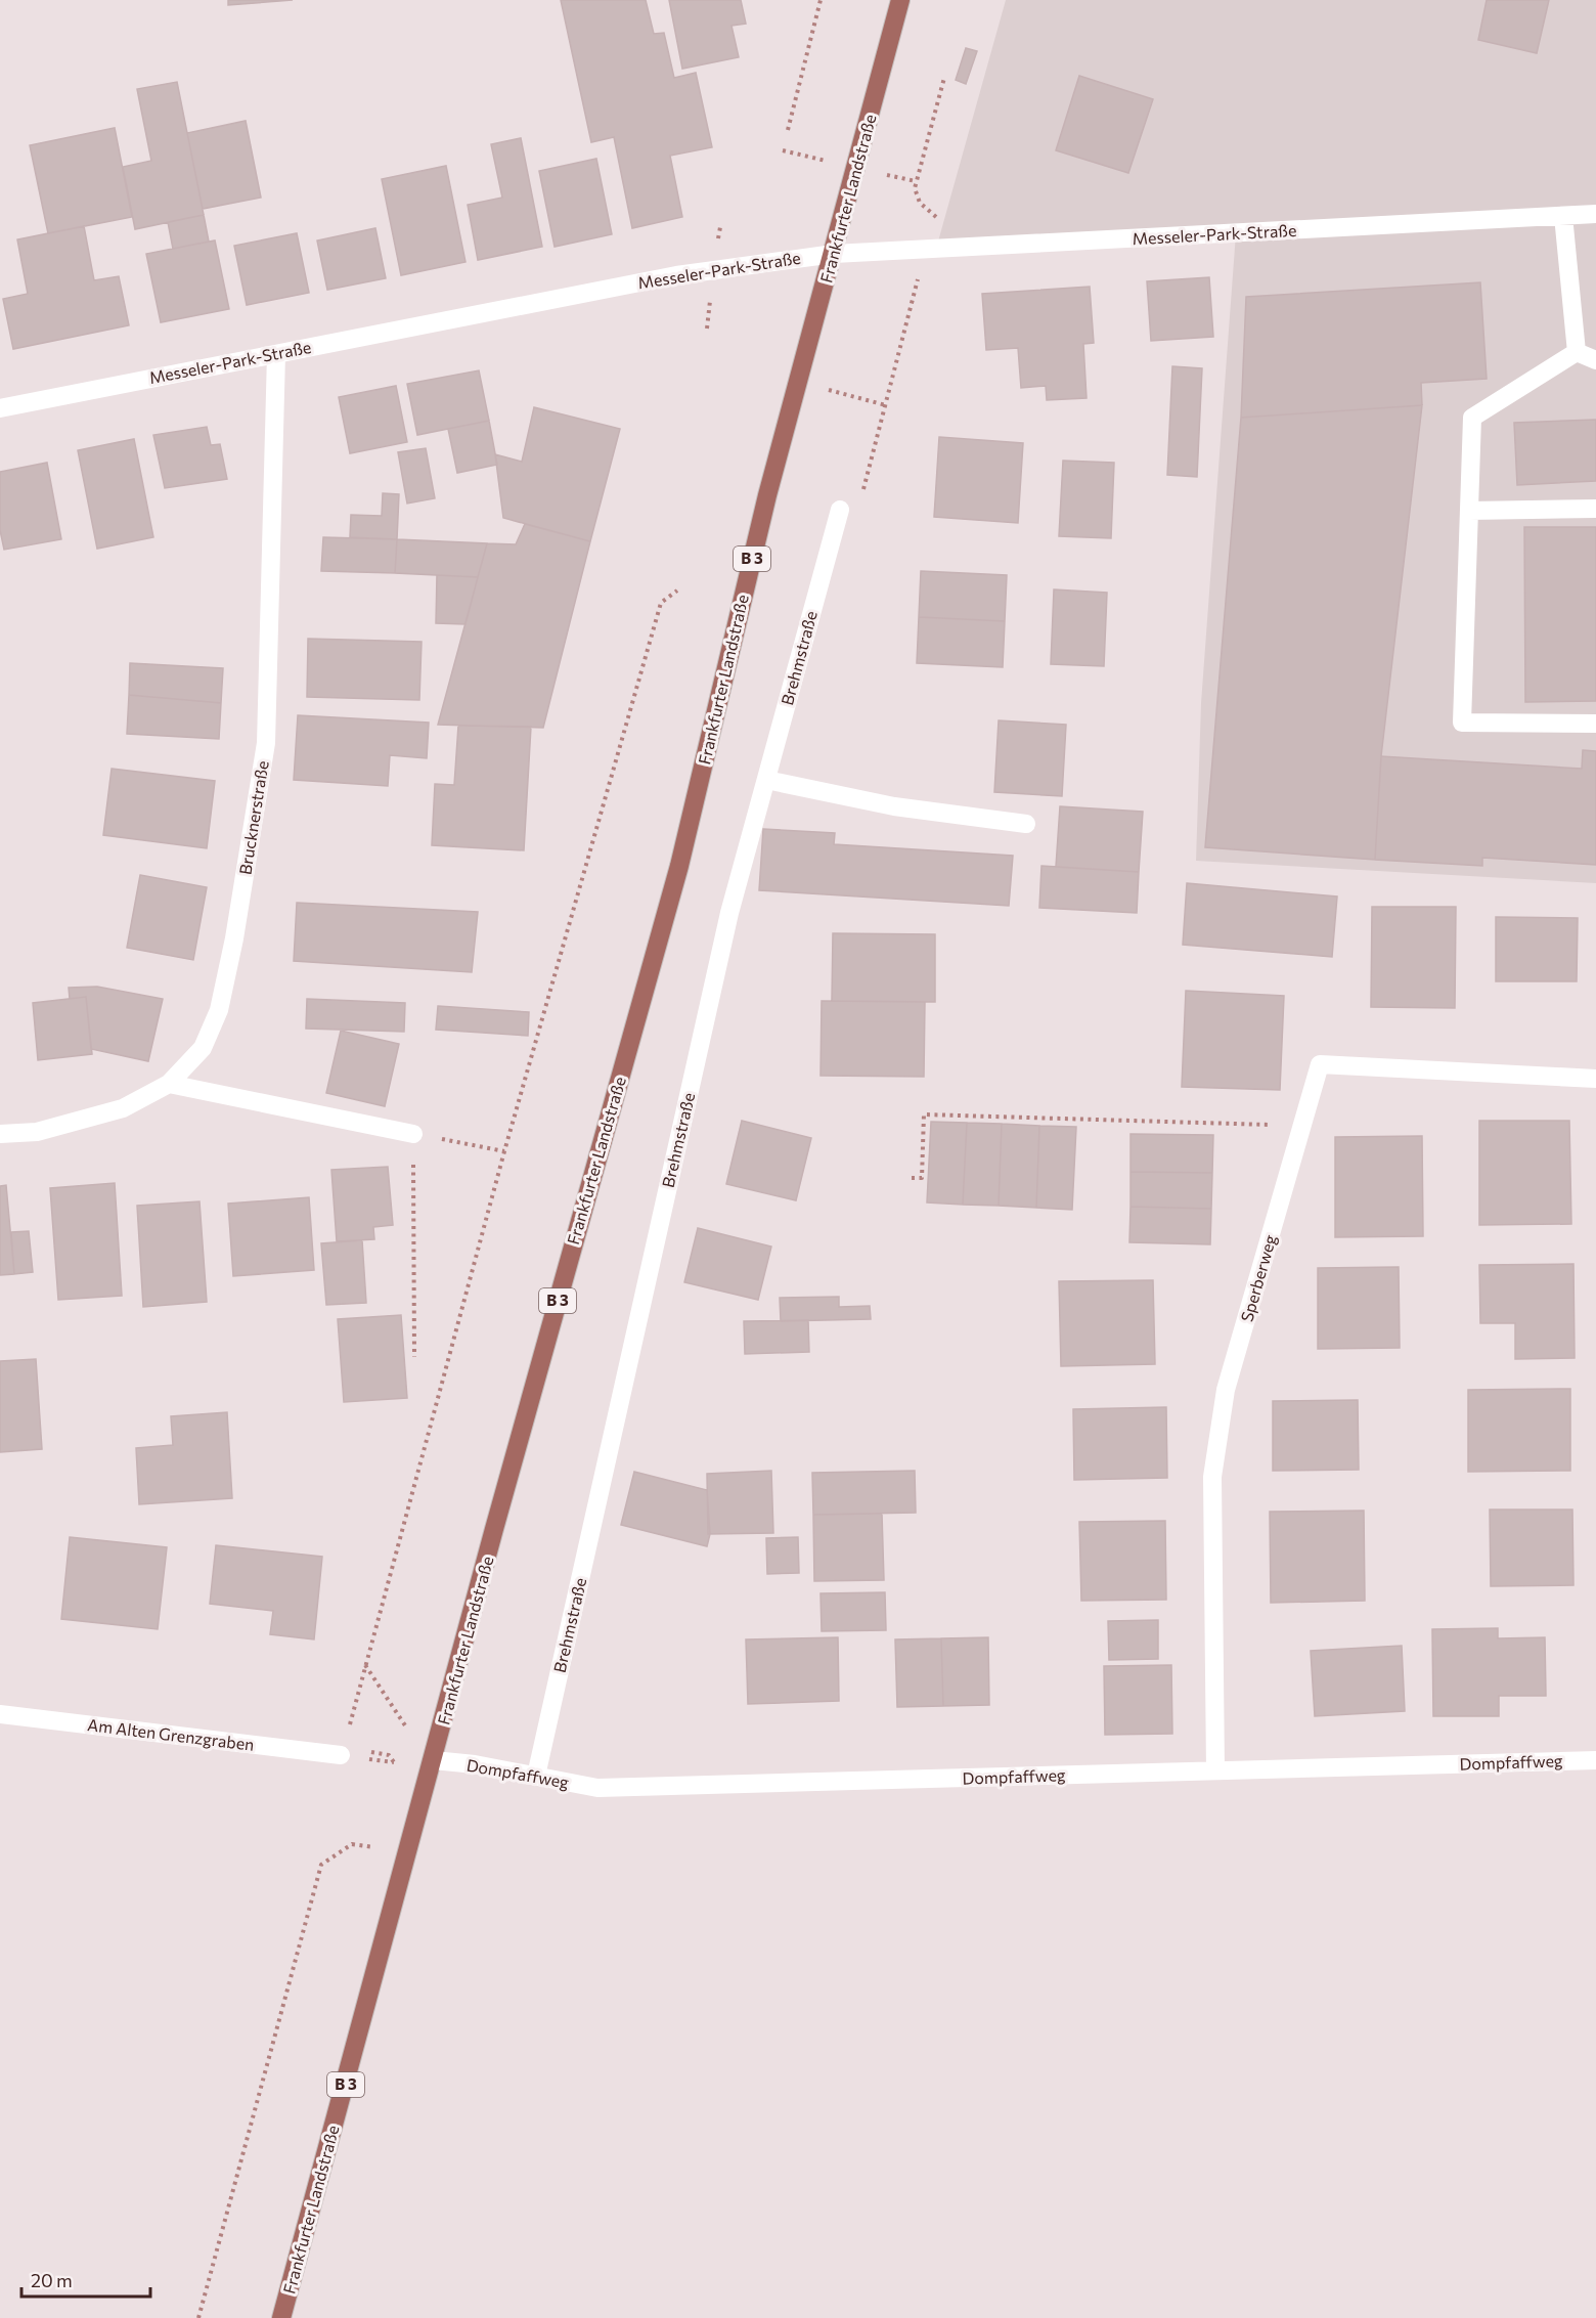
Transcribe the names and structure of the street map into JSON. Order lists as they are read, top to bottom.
{
  "streets": {
    "main road": ["Frankfurter Landstraße", "B 3"],
    "street": [
      "Messeler-Park-Straße",
      "Brehmstraße",
      "Brucknerstraße",
      "Sperberweg",
      "Am Alten Grenzgraben",
      "Dompfaffweg"
    ]
  },
  "crossings": [
    ["Frankfurter Landstraße", "Messeler-Park-Straße"],
    ["Frankfurter Landstraße", "Dompfaffweg"],
    ["Messeler-Park-Straße", "Brucknerstraße"],
    ["Brehmstraße", "Dompfaffweg"],
    ["Sperberweg", "Dompfaffweg"]
  ],
  "scale_bar": "20 m"
}
